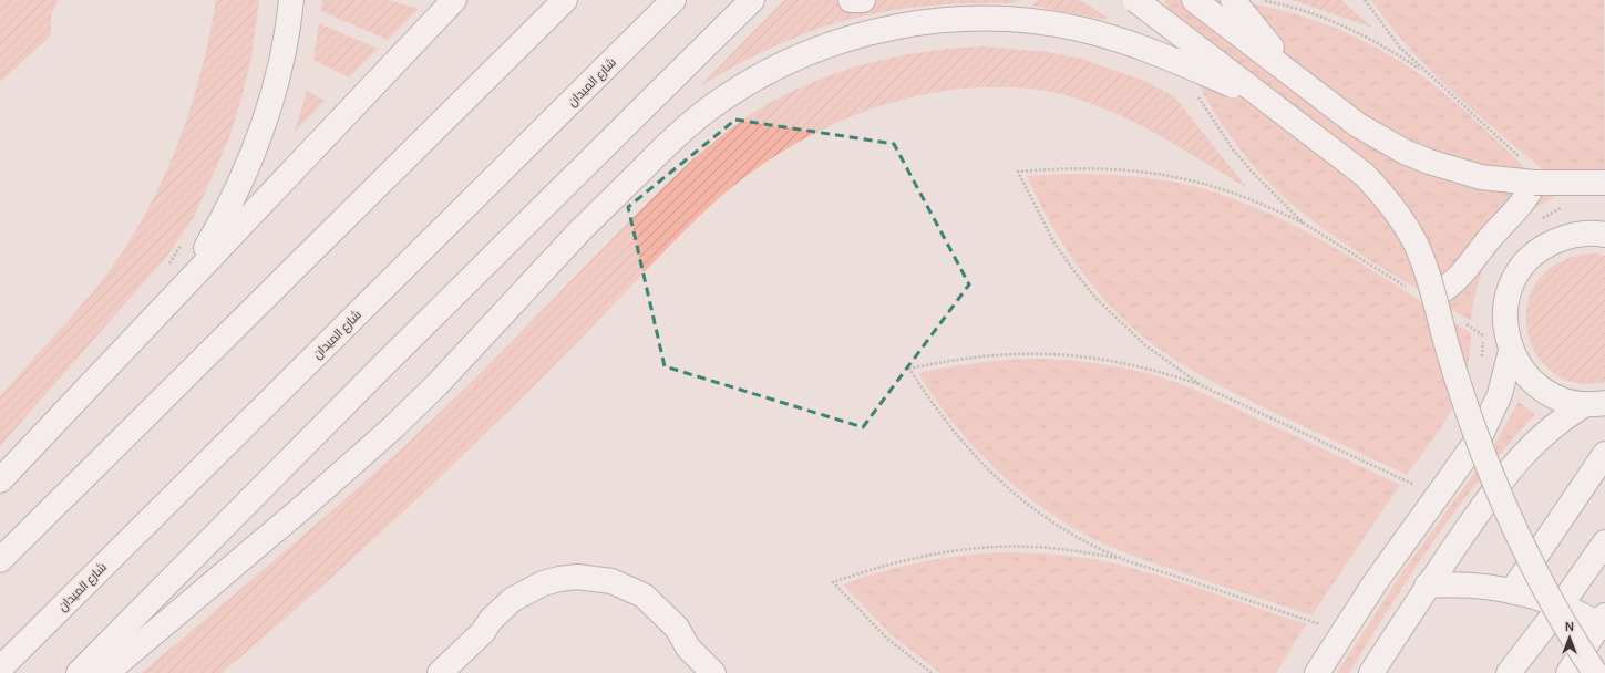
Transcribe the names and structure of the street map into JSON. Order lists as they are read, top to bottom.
{
  "streets": {
    "main road": ["شارع الميدان"]
  },
  "north": "top"
}
